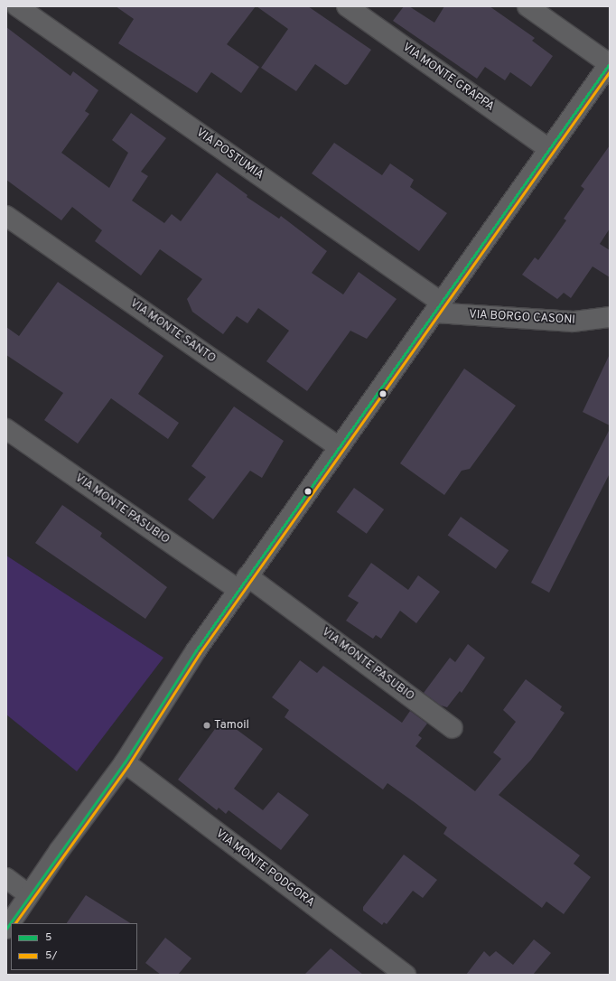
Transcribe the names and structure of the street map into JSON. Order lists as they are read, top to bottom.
{
  "streets": {
    "street": [
      "VIA MONTE GRAPPA",
      "VIA POSTUMIA",
      "VIA BORGO CASONI",
      "VIA MONTE SANTO",
      "VIA MONTE PASUBIO",
      "VIA MONTE PODGORA"
    ]
  },
  "crossings": [
    ["VIA POSTUMIA", "VIA BORGO CASONI"]
  ],
  "places": ["Tamoil"],
  "lines": ["transit line 5", "transit line 5/"],
  "legend": ["5", "5/"]
}
